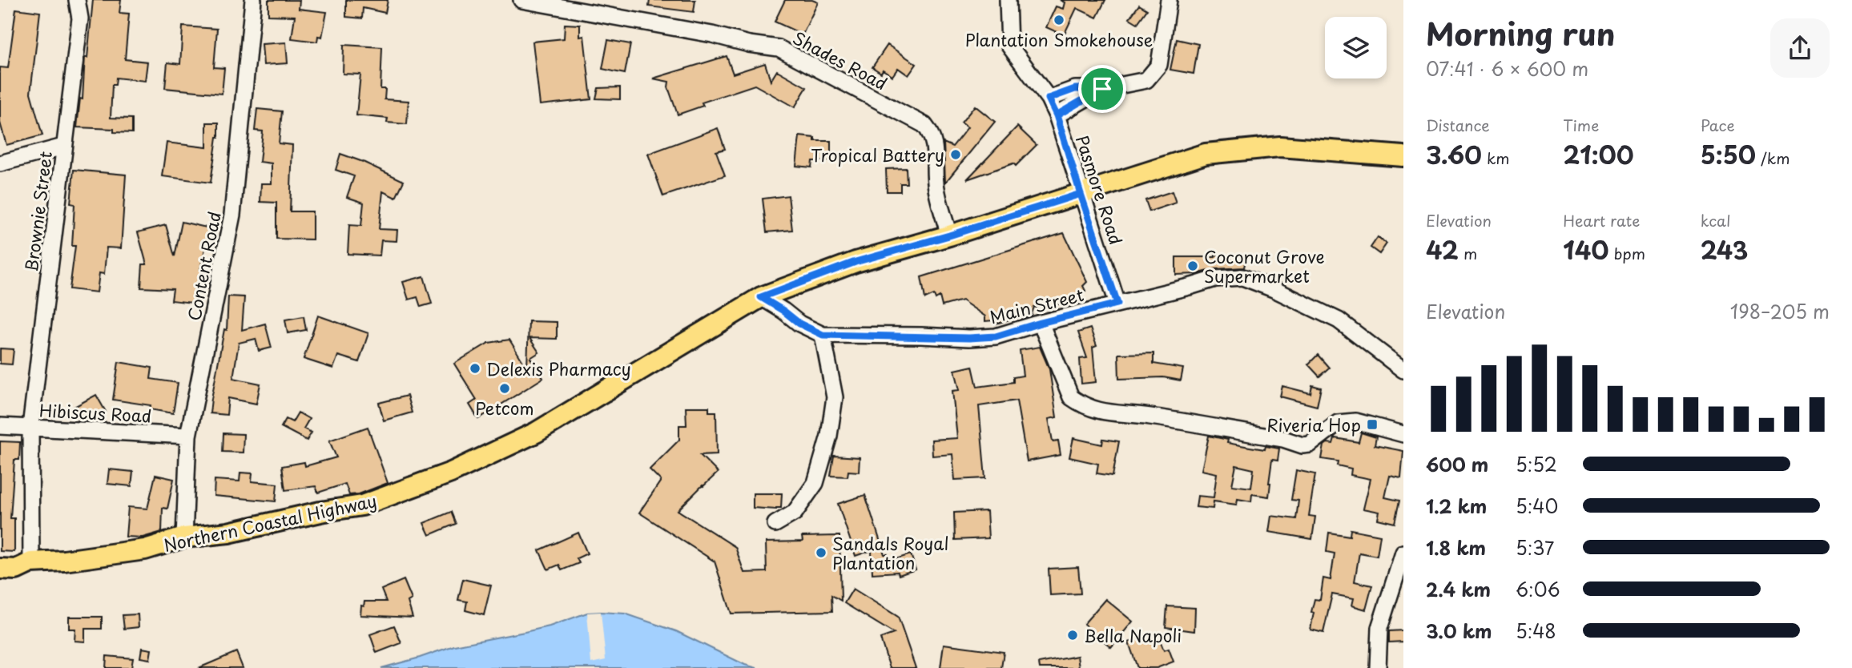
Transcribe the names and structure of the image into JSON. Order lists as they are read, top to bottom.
{
  "streets": {
    "main road": ["Northern Coastal Highway"],
    "street": [
      "Shades Road",
      "Pasmore Road",
      "Brownie Street",
      "Content Road",
      "Main Street",
      "Hibiscus Road"
    ]
  },
  "crossings": [
    ["Shades Road", "Northern Coastal Highway"],
    ["Pasmore Road", "Main Street"],
    ["Pasmore Road", "Northern Coastal Highway"],
    ["Brownie Street", "Hibiscus Road"],
    ["Brownie Street", "Northern Coastal Highway"],
    ["Content Road", "Hibiscus Road"],
    ["Content Road", "Northern Coastal Highway"],
    ["Main Street", "Northern Coastal Highway"]
  ],
  "places": {
    "other": [
      "Plantation Smokehouse",
      "Tropical Battery",
      "Coconut Grove Supermarket",
      "Delexis Pharmacy",
      "Petcom",
      "Sandals Royal Plantation",
      "Bella Napoli"
    ],
    "transit": ["Riveria Hop"]
  },
  "page": {
    "heading": ["Morning run", "07:41 · 6 × 600 m"],
    "stats": [
      ["Distance", "3.60 km"],
      ["Time", "21:00"],
      ["Pace", "5:50 /km"],
      ["Elevation", "42 m"],
      ["Heart rate", "140 bpm"],
      ["kcal", "243"]
    ],
    "chart": ["Elevation", "198–205 m"],
    "list": [
      {
        "name": "600 m",
        "note": "5:52"
      },
      {
        "name": "1.2 km",
        "note": "5:40"
      },
      {
        "name": "1.8 km",
        "note": "5:37"
      },
      {
        "name": "2.4 km",
        "note": "6:06"
      },
      {
        "name": "3.0 km",
        "note": "5:48"
      }
    ]
  }
}
